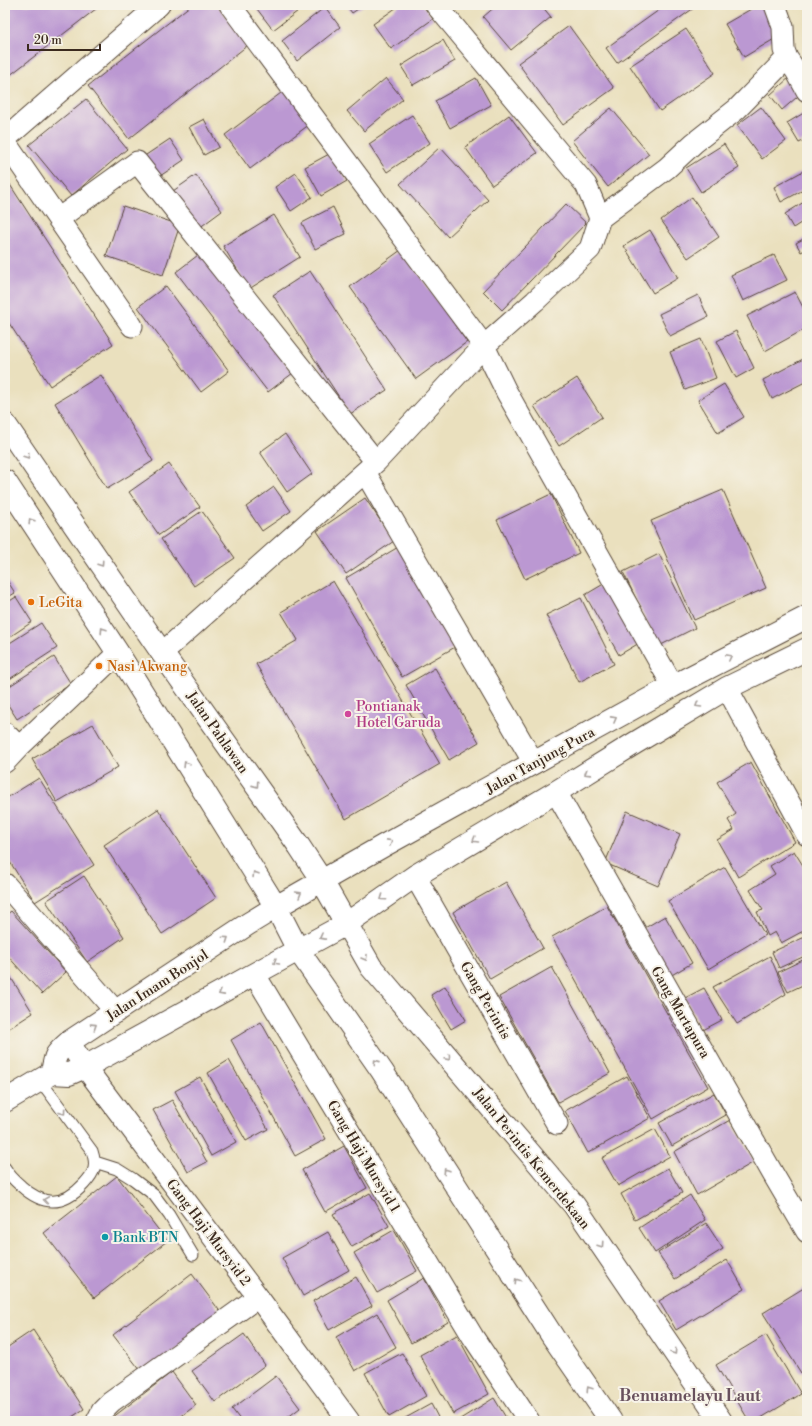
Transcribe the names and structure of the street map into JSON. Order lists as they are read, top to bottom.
{
  "streets": {
    "main road": [
      "Jalan Pahlawan",
      "Jalan Tanjung Pura",
      "Jalan Imam Bonjol",
      "Jalan Perintis Kemerdekaan"
    ],
    "street": [
      "Gang Perintis",
      "Gang Martapura",
      "Gang Haji Mursyid 1",
      "Gang Haji Mursyid 2"
    ]
  },
  "crossings": [
    ["Jalan Pahlawan", "Jalan Tanjung Pura"],
    ["Jalan Pahlawan", "Jalan Perintis Kemerdekaan"],
    ["Jalan Tanjung Pura", "Jalan Imam Bonjol"],
    ["Jalan Imam Bonjol", "Gang Haji Mursyid 2"]
  ],
  "districts": ["Benuamelayu Laut"],
  "places": [
    "LeGita",
    "Nasi Akwang",
    "Pontianak Hotel Garuda",
    "Bank BTN"
  ],
  "scale_bar": "20 m"
}
